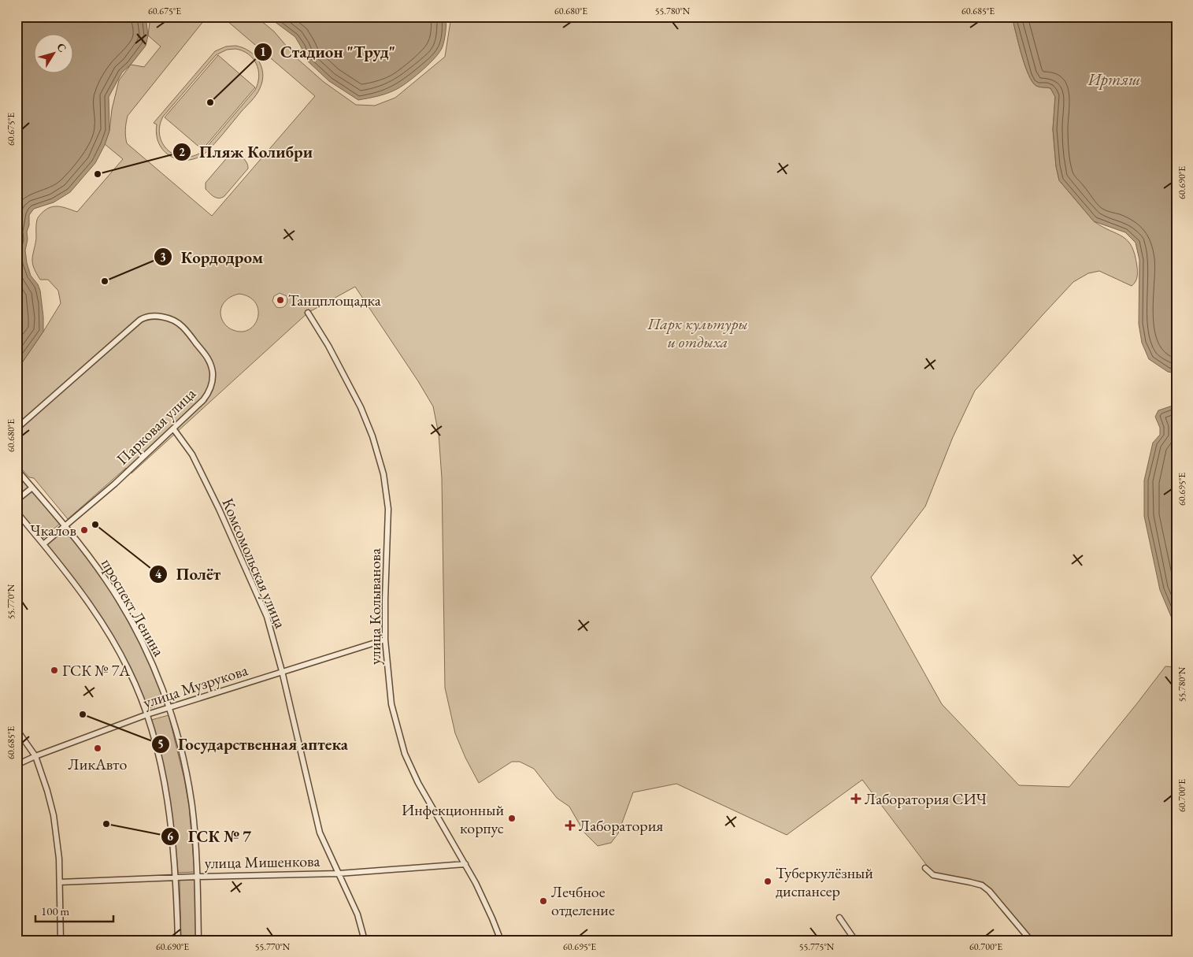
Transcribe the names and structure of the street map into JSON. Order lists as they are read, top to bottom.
{
  "streets": {
    "street": [
      "Парковая улица",
      "Комсомольская улица",
      "улица Колыванова",
      "проспект Ленина",
      "улица Музрукова",
      "улица Мишенкова"
    ]
  },
  "crossings": [
    ["Парковая улица", "Комсомольская улица"],
    ["Парковая улица", "проспект Ленина"],
    ["Комсомольская улица", "улица Музрукова"],
    ["Комсомольская улица", "улица Мишенкова"],
    ["улица Колыванова", "улица Музрукова"],
    ["улица Колыванова", "улица Мишенкова"],
    ["проспект Ленина", "улица Музрукова"],
    ["проспект Ленина", "улица Мишенкова"]
  ],
  "water": ["Иртяш"],
  "parks": ["Парк культуры и отдыха"],
  "places": {
    "other": [
      "Стадион \"Труд\"",
      "Пляж Колибри",
      "Кордодром",
      "Танцплощадка",
      "Полёт",
      "Чкалов",
      "ГСК № 7А",
      "Государственная аптека",
      "ЛикАвто",
      "Инфекционный корпус",
      "ГСК № 7",
      "Туберкулёзный диспансер",
      "Лечбное отделение"
    ],
    "health": ["Лаборатория СИЧ", "Лаборатория"]
  },
  "scale_bar": "100 m",
  "north": "top right",
  "coordinates": [
    "60.675°E",
    "60.680°E",
    "55.780°N",
    "60.685°E",
    "60.690°E",
    "60.695°E",
    "55.770°N",
    "60.700°E",
    "55.775°N"
  ]
}
